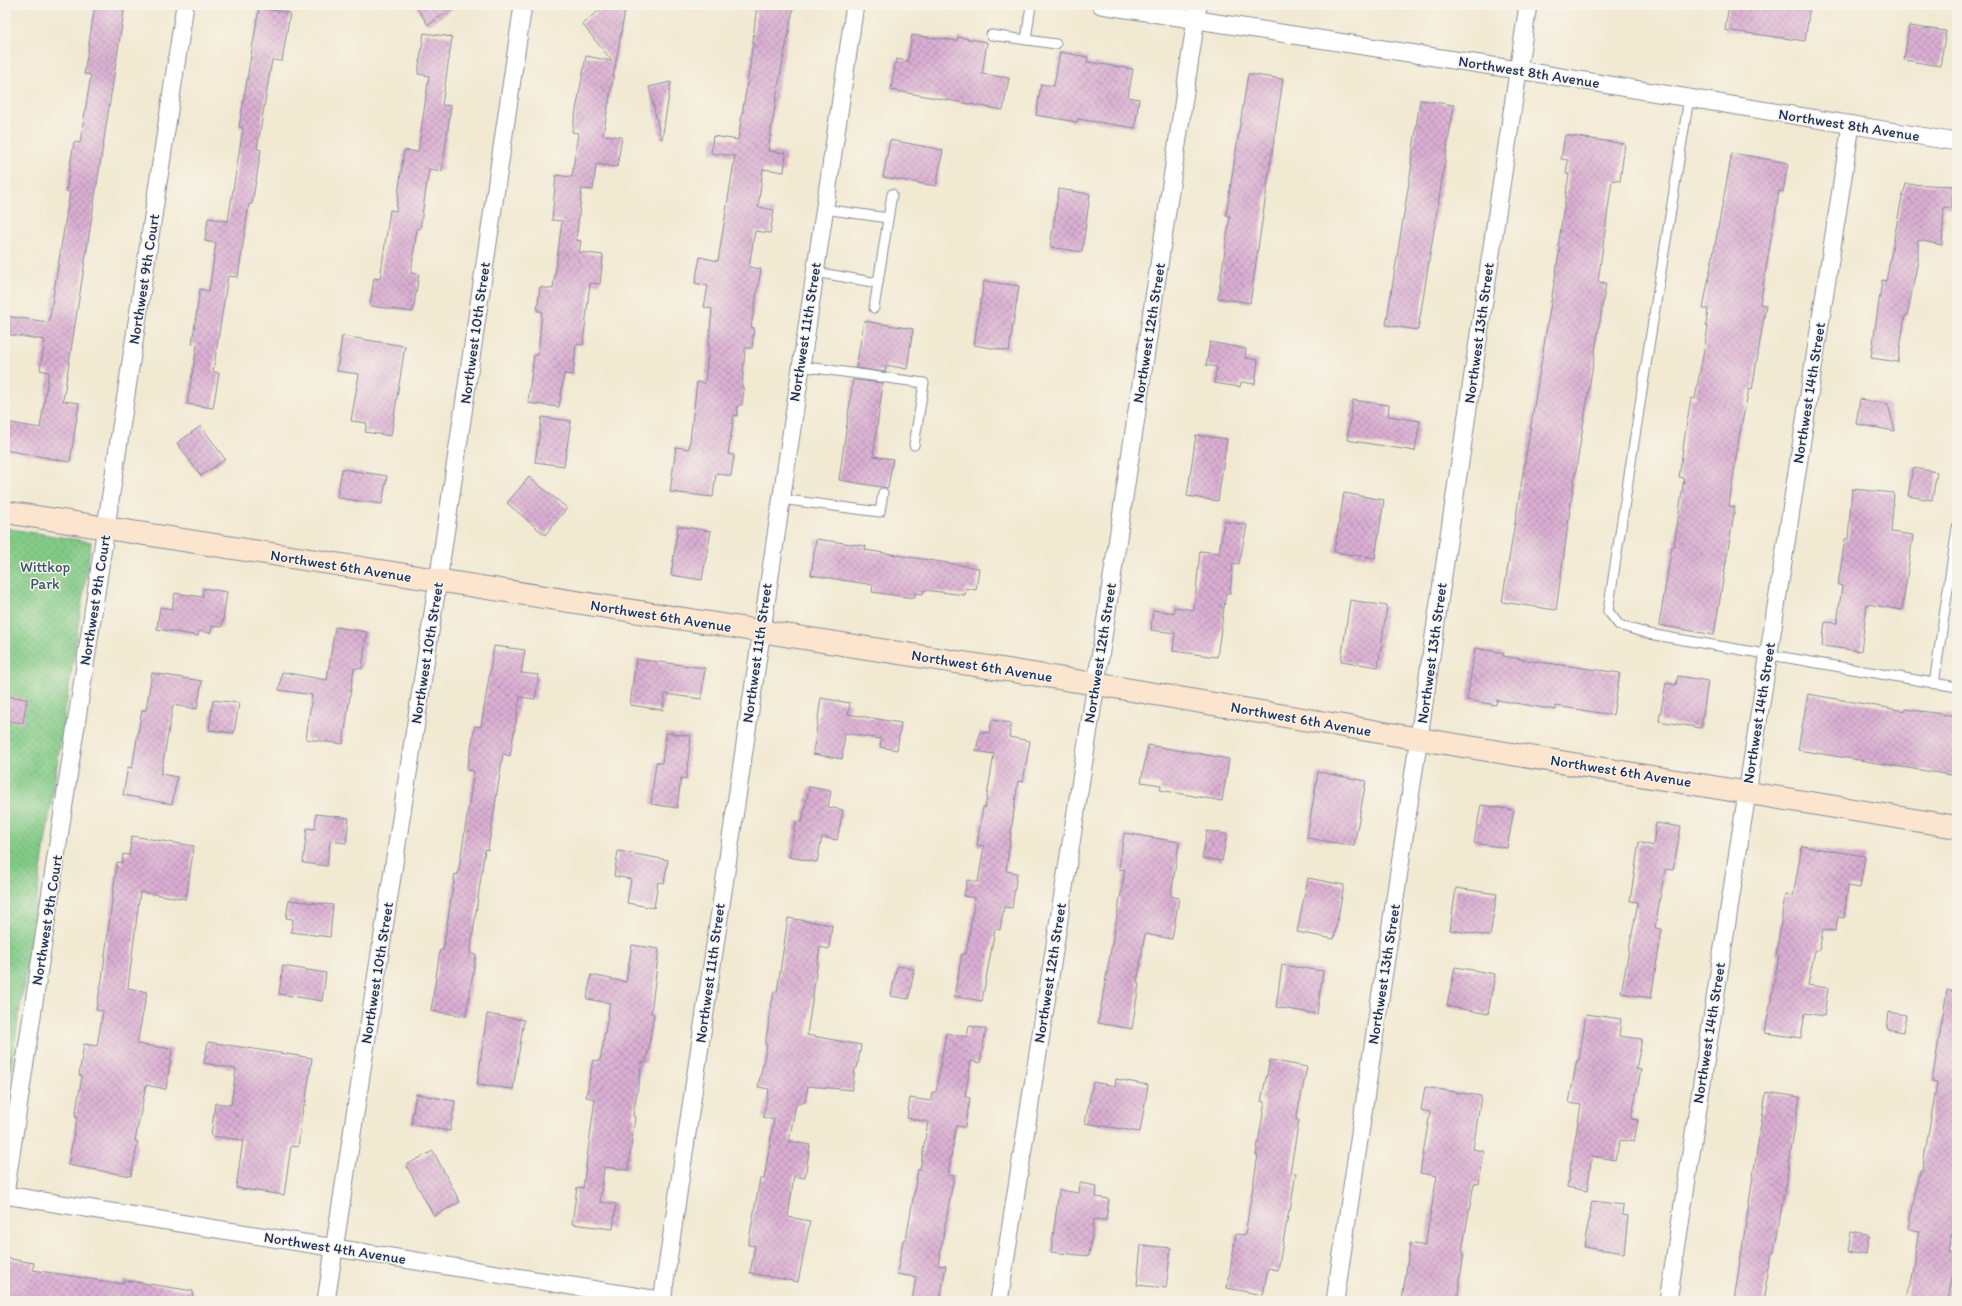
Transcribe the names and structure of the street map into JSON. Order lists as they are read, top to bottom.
{
  "streets": {
    "street": [
      "Northwest 8th Avenue",
      "Northwest 9th Court",
      "Northwest 11th Street",
      "Northwest 10th Street",
      "Northwest 12th Street",
      "Northwest 13th Street",
      "Northwest 14th Street",
      "Northwest 6th Avenue",
      "Northwest 4th Avenue"
    ]
  },
  "crossings": [
    ["Northwest 8th Avenue", "Northwest 12th Street"],
    ["Northwest 8th Avenue", "Northwest 13th Street"],
    ["Northwest 8th Avenue", "Northwest 14th Street"],
    ["Northwest 9th Court", "Northwest 6th Avenue"],
    ["Northwest 9th Court", "Northwest 4th Avenue"],
    ["Northwest 11th Street", "Northwest 6th Avenue"],
    ["Northwest 11th Street", "Northwest 4th Avenue"],
    ["Northwest 10th Street", "Northwest 6th Avenue"],
    ["Northwest 10th Street", "Northwest 4th Avenue"],
    ["Northwest 12th Street", "Northwest 6th Avenue"],
    ["Northwest 13th Street", "Northwest 6th Avenue"],
    ["Northwest 14th Street", "Northwest 6th Avenue"]
  ],
  "parks": ["Wittkop Park"]
}
